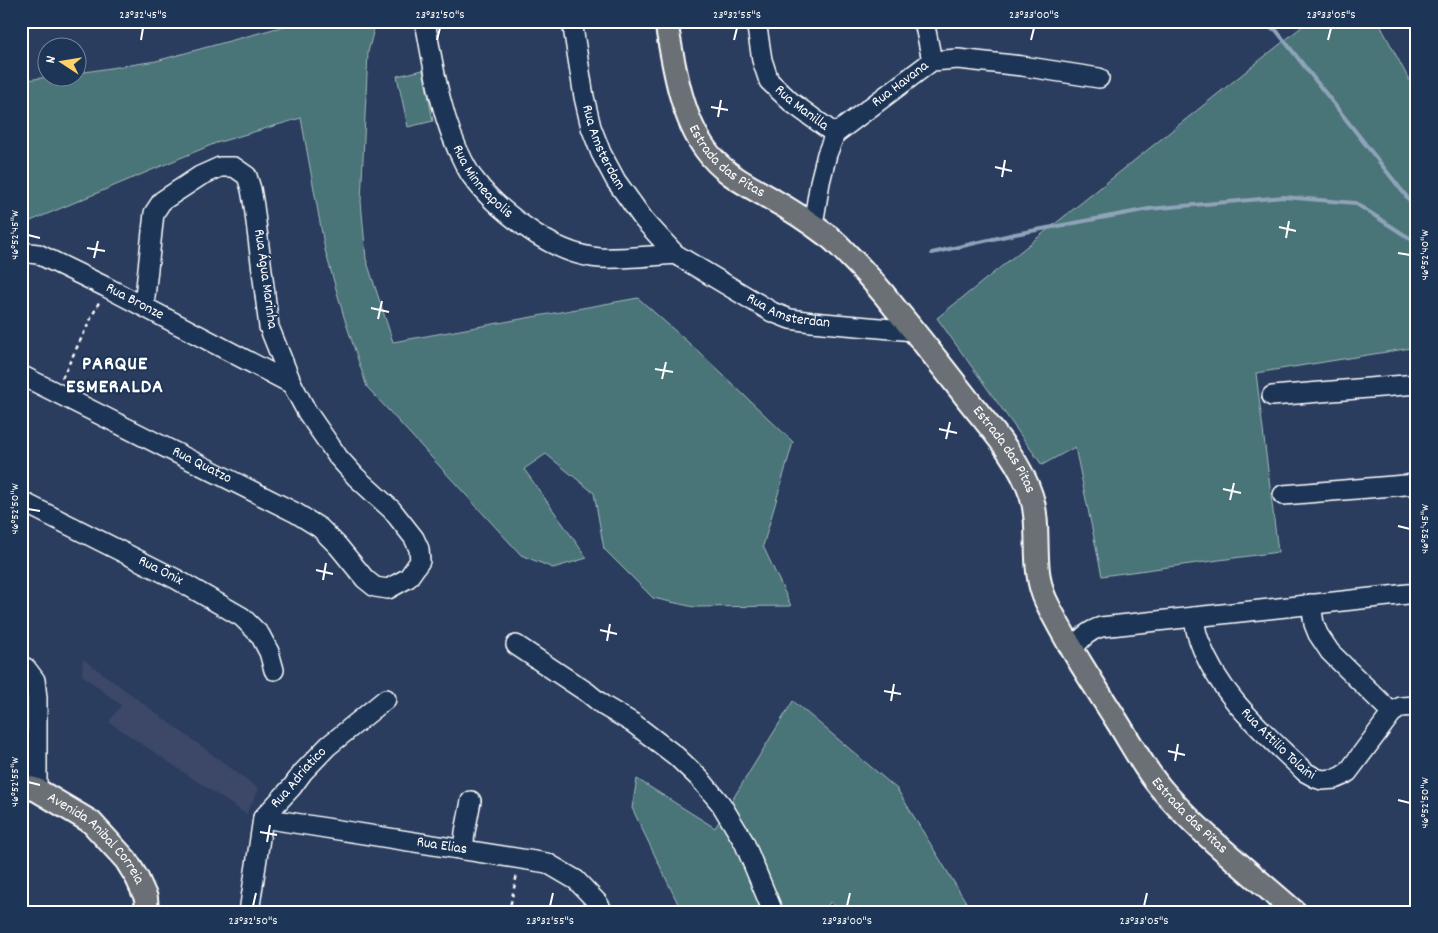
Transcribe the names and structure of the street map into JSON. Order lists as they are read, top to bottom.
{
  "streets": {
    "main road": ["Estrada das Pitas", "Avenida Anibal Correia"],
    "street": [
      "Rua Havana",
      "Rua Manilla",
      "Rua Amsterdam",
      "Rua Minneapolis",
      "Rua Água Marinha",
      "Rua Bronze",
      "Rua Amsterdan",
      "Rua Quatzo",
      "Rua Ônix",
      "Rua Attilio Tolaini",
      "Rua Adriatico",
      "Rua Elias"
    ]
  },
  "crossings": [
    ["Rua Havana", "Rua Manilla"],
    ["Rua Amsterdam", "Rua Minneapolis"],
    ["Rua Amsterdam", "Rua Amsterdan"],
    ["Estrada das Pitas", "Rua Amsterdan"],
    ["Rua Minneapolis", "Rua Amsterdan"],
    ["Rua Água Marinha", "Rua Bronze"],
    ["Rua Água Marinha", "Rua Quatzo"],
    ["Rua Adriatico", "Rua Elias"]
  ],
  "districts": ["PARQUE ESMERALDA"],
  "north": "left",
  "coordinates": [
    "23°32'45\"S",
    "23°32'50\"S",
    "23°32'55\"S",
    "23°33'00\"S",
    "23°33'05\"S",
    "46°52'45\"W",
    "46°52'40\"W",
    "46°52'50\"W",
    "46°52'55\"W"
  ]
}
